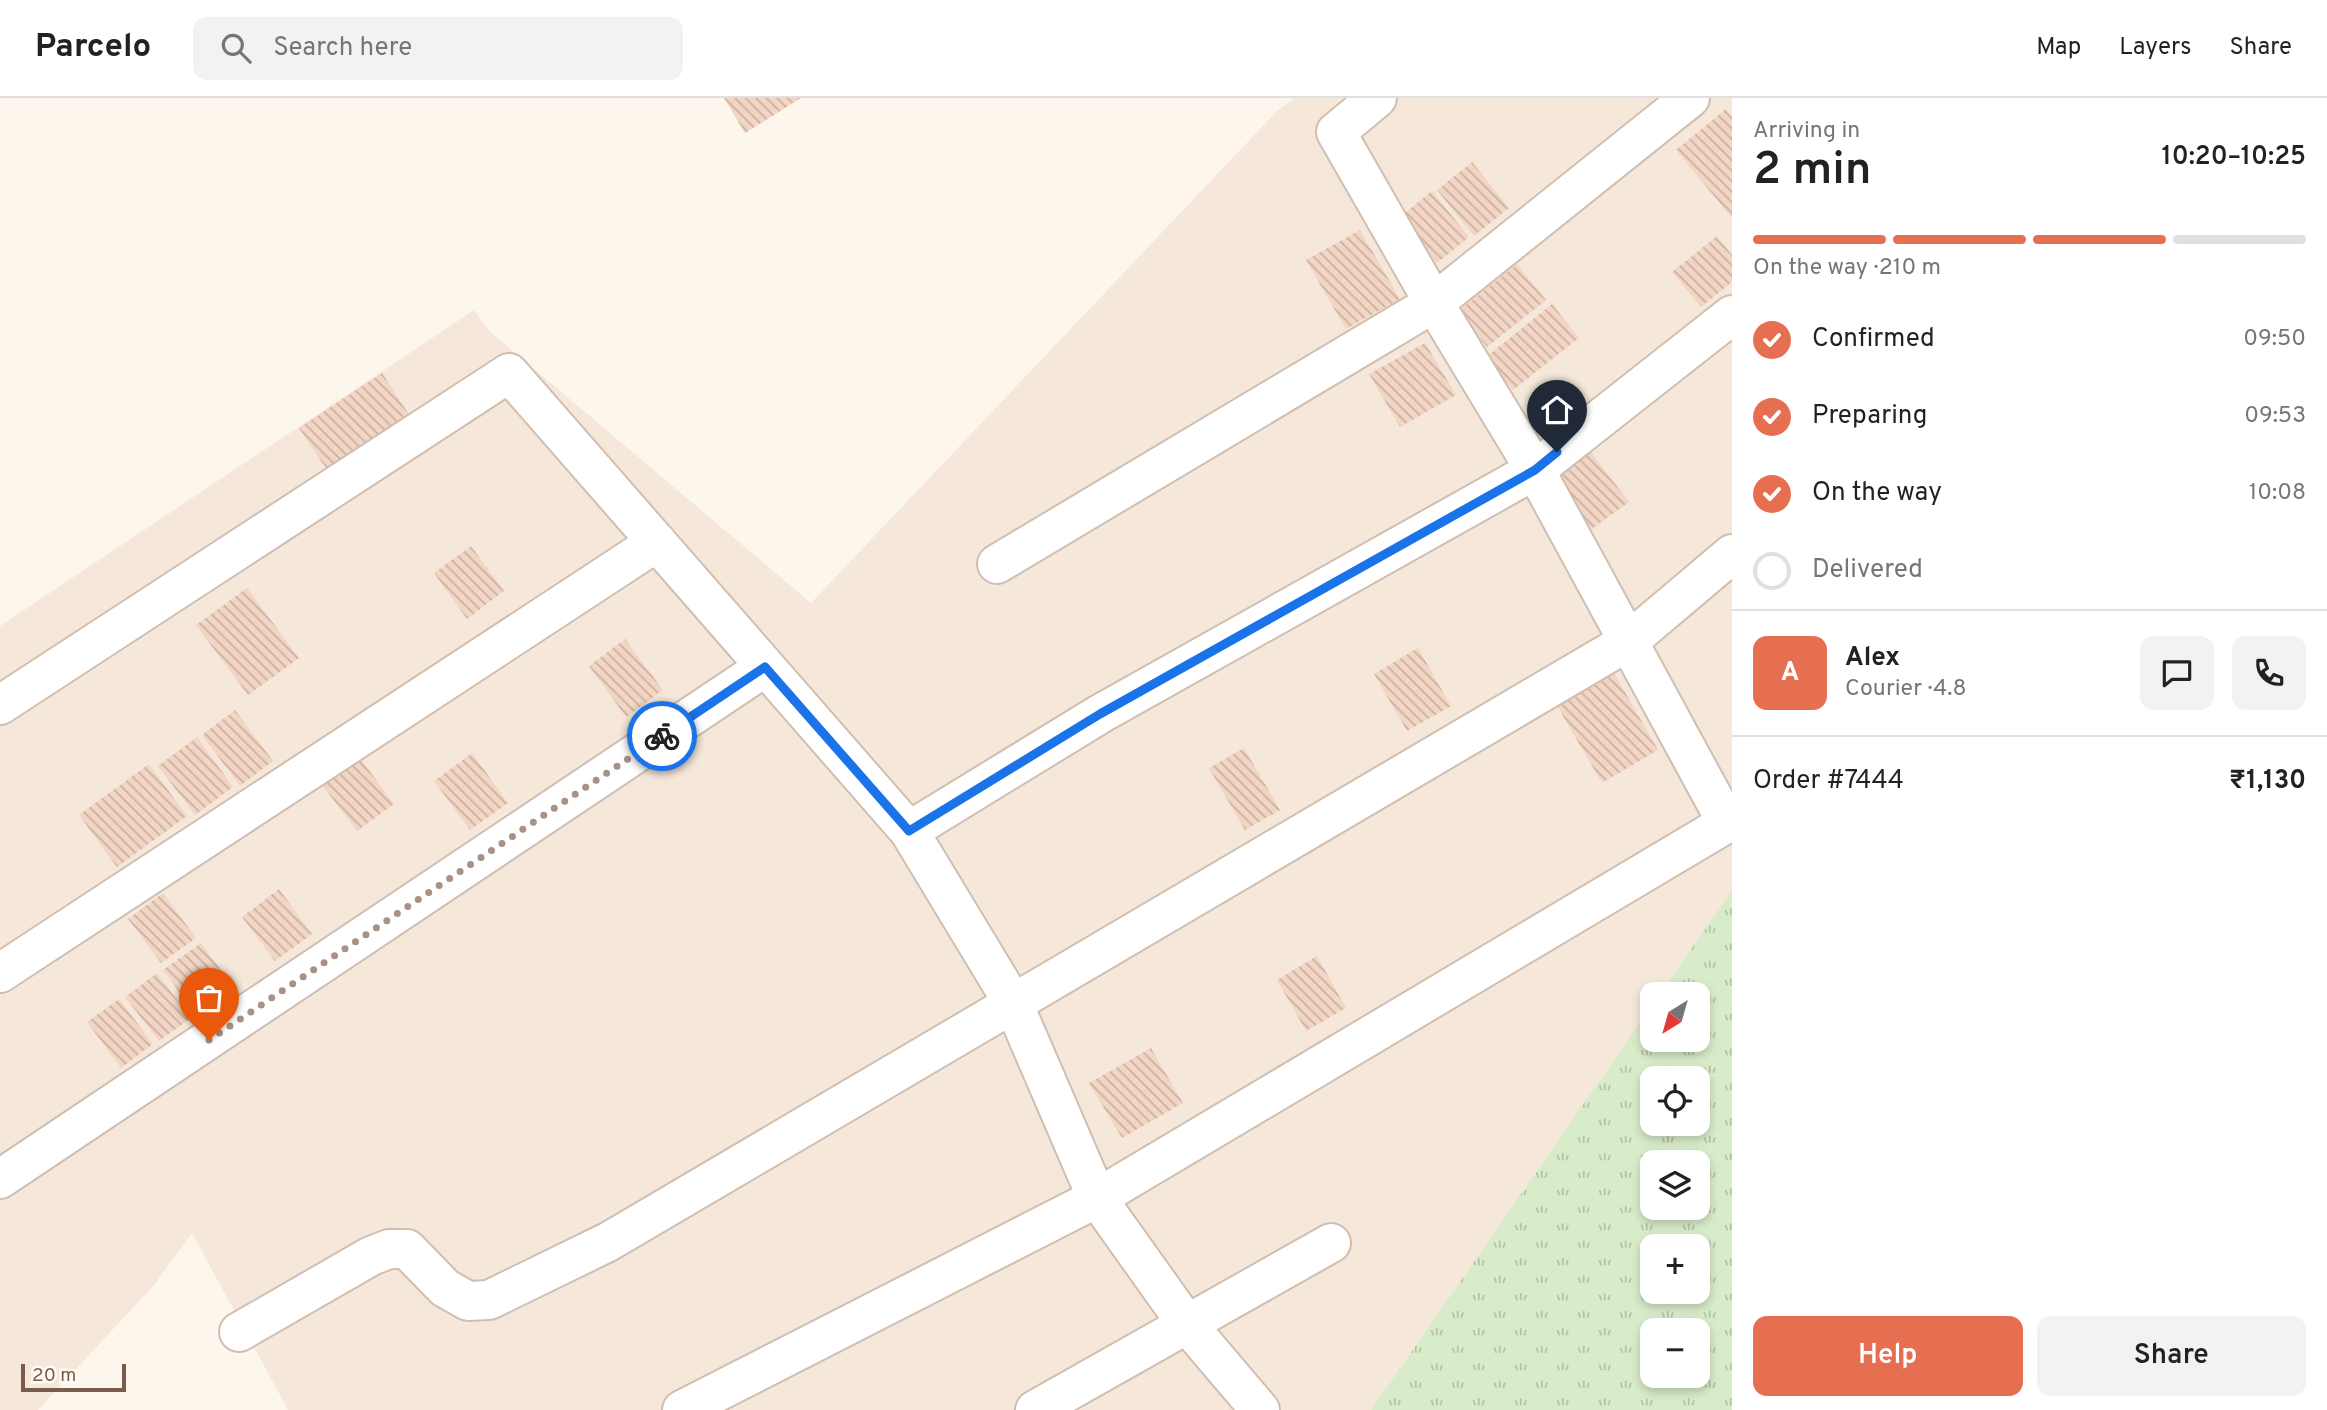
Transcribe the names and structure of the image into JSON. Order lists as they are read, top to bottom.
{
  "scale_bar": "20 m",
  "north": "bottom left",
  "page": {
    "header": "Parcelo",
    "search": "Search here",
    "nav": ["Map", "Layers", "Share"],
    "heading": ["2 min", "Arriving in", "10:20–10:25"],
    "panel": [
      "Alex",
      "Courier · 4.8",
      "Order #7444",
      "₹1,130"
    ],
    "bar": "On the way · 210 m",
    "list": [
      ["Confirmed", "09:50"],
      ["Preparing", "09:53"],
      ["On the way", "10:08"],
      "Delivered"
    ],
    "round": "A",
    "map_buttons": ["+", "−"],
    "buttons": ["Help", "Share"],
    "scale": "20 m"
  }
}
